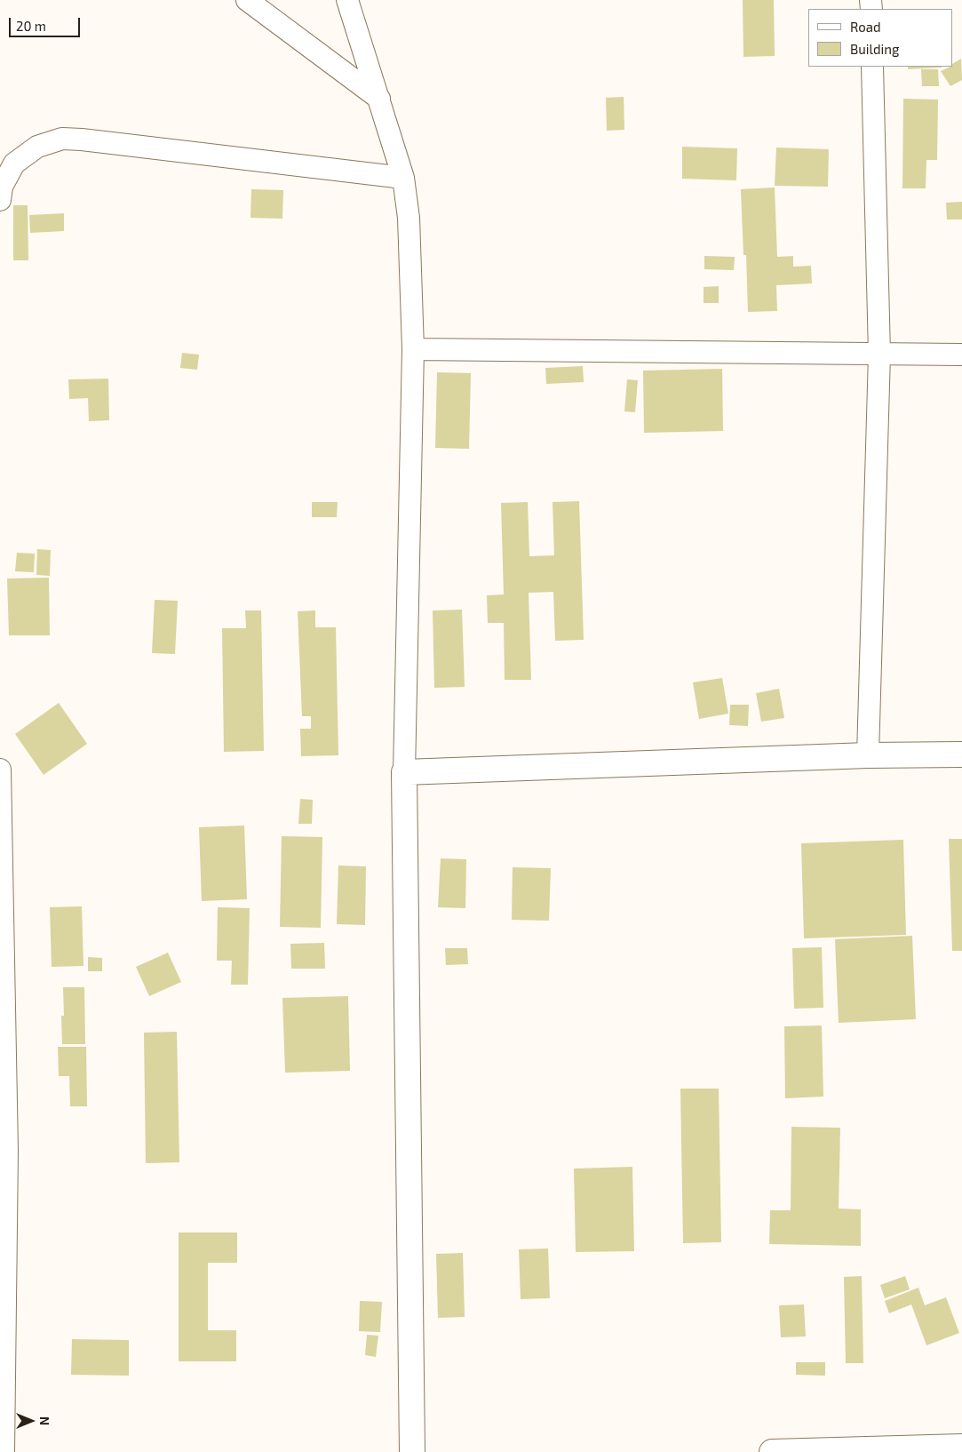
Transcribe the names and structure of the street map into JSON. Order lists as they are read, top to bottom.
{
  "legend": ["Road", "Building"],
  "scale_bar": "20 m",
  "north": "right"
}
